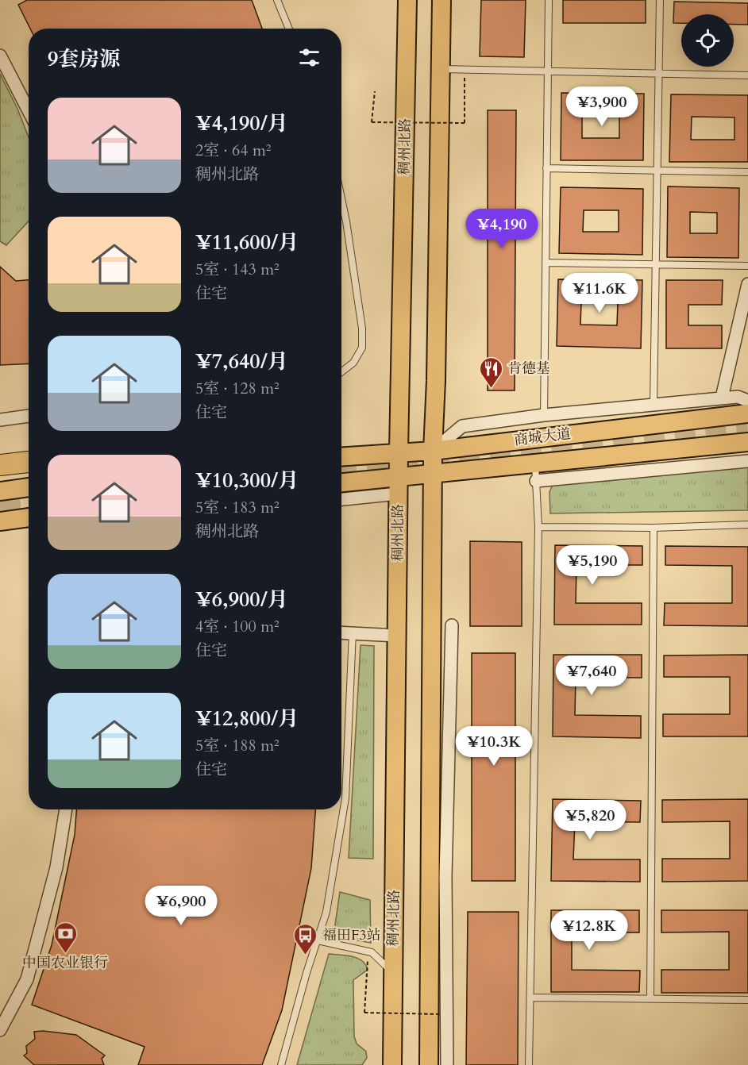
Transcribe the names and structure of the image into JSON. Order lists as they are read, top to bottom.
{
  "streets": {
    "main road": ["稠州北路", "商城大道"]
  },
  "crossings": [
    ["稠州北路", "商城大道"]
  ],
  "places": {
    "restaurant": ["肯德基"],
    "bank": ["中国农业银行"],
    "bus stop": ["福田F3站"]
  },
  "page": {
    "heading": "9套房源",
    "list": [
      {
        "name": "¥4,190/月",
        "note": "2室 · 64 m² · 稠州北路"
      },
      {
        "name": "¥11,600/月",
        "note": "5室 · 143 m² · 住宅"
      },
      {
        "name": "¥7,640/月",
        "note": "5室 · 128 m² · 住宅"
      },
      {
        "name": "¥10,300/月",
        "note": "5室 · 183 m² · 稠州北路"
      },
      {
        "name": "¥6,900/月",
        "note": "4室 · 100 m² · 住宅"
      },
      {
        "name": "¥12,800/月",
        "note": "5室 · 188 m² · 住宅"
      }
    ],
    "price": [
      "¥3,900",
      "¥4,190",
      "¥11.6K",
      "¥5,190",
      "¥7,640",
      "¥10.3K",
      "¥5,820",
      "¥6,900",
      "¥12.8K"
    ]
  }
}
